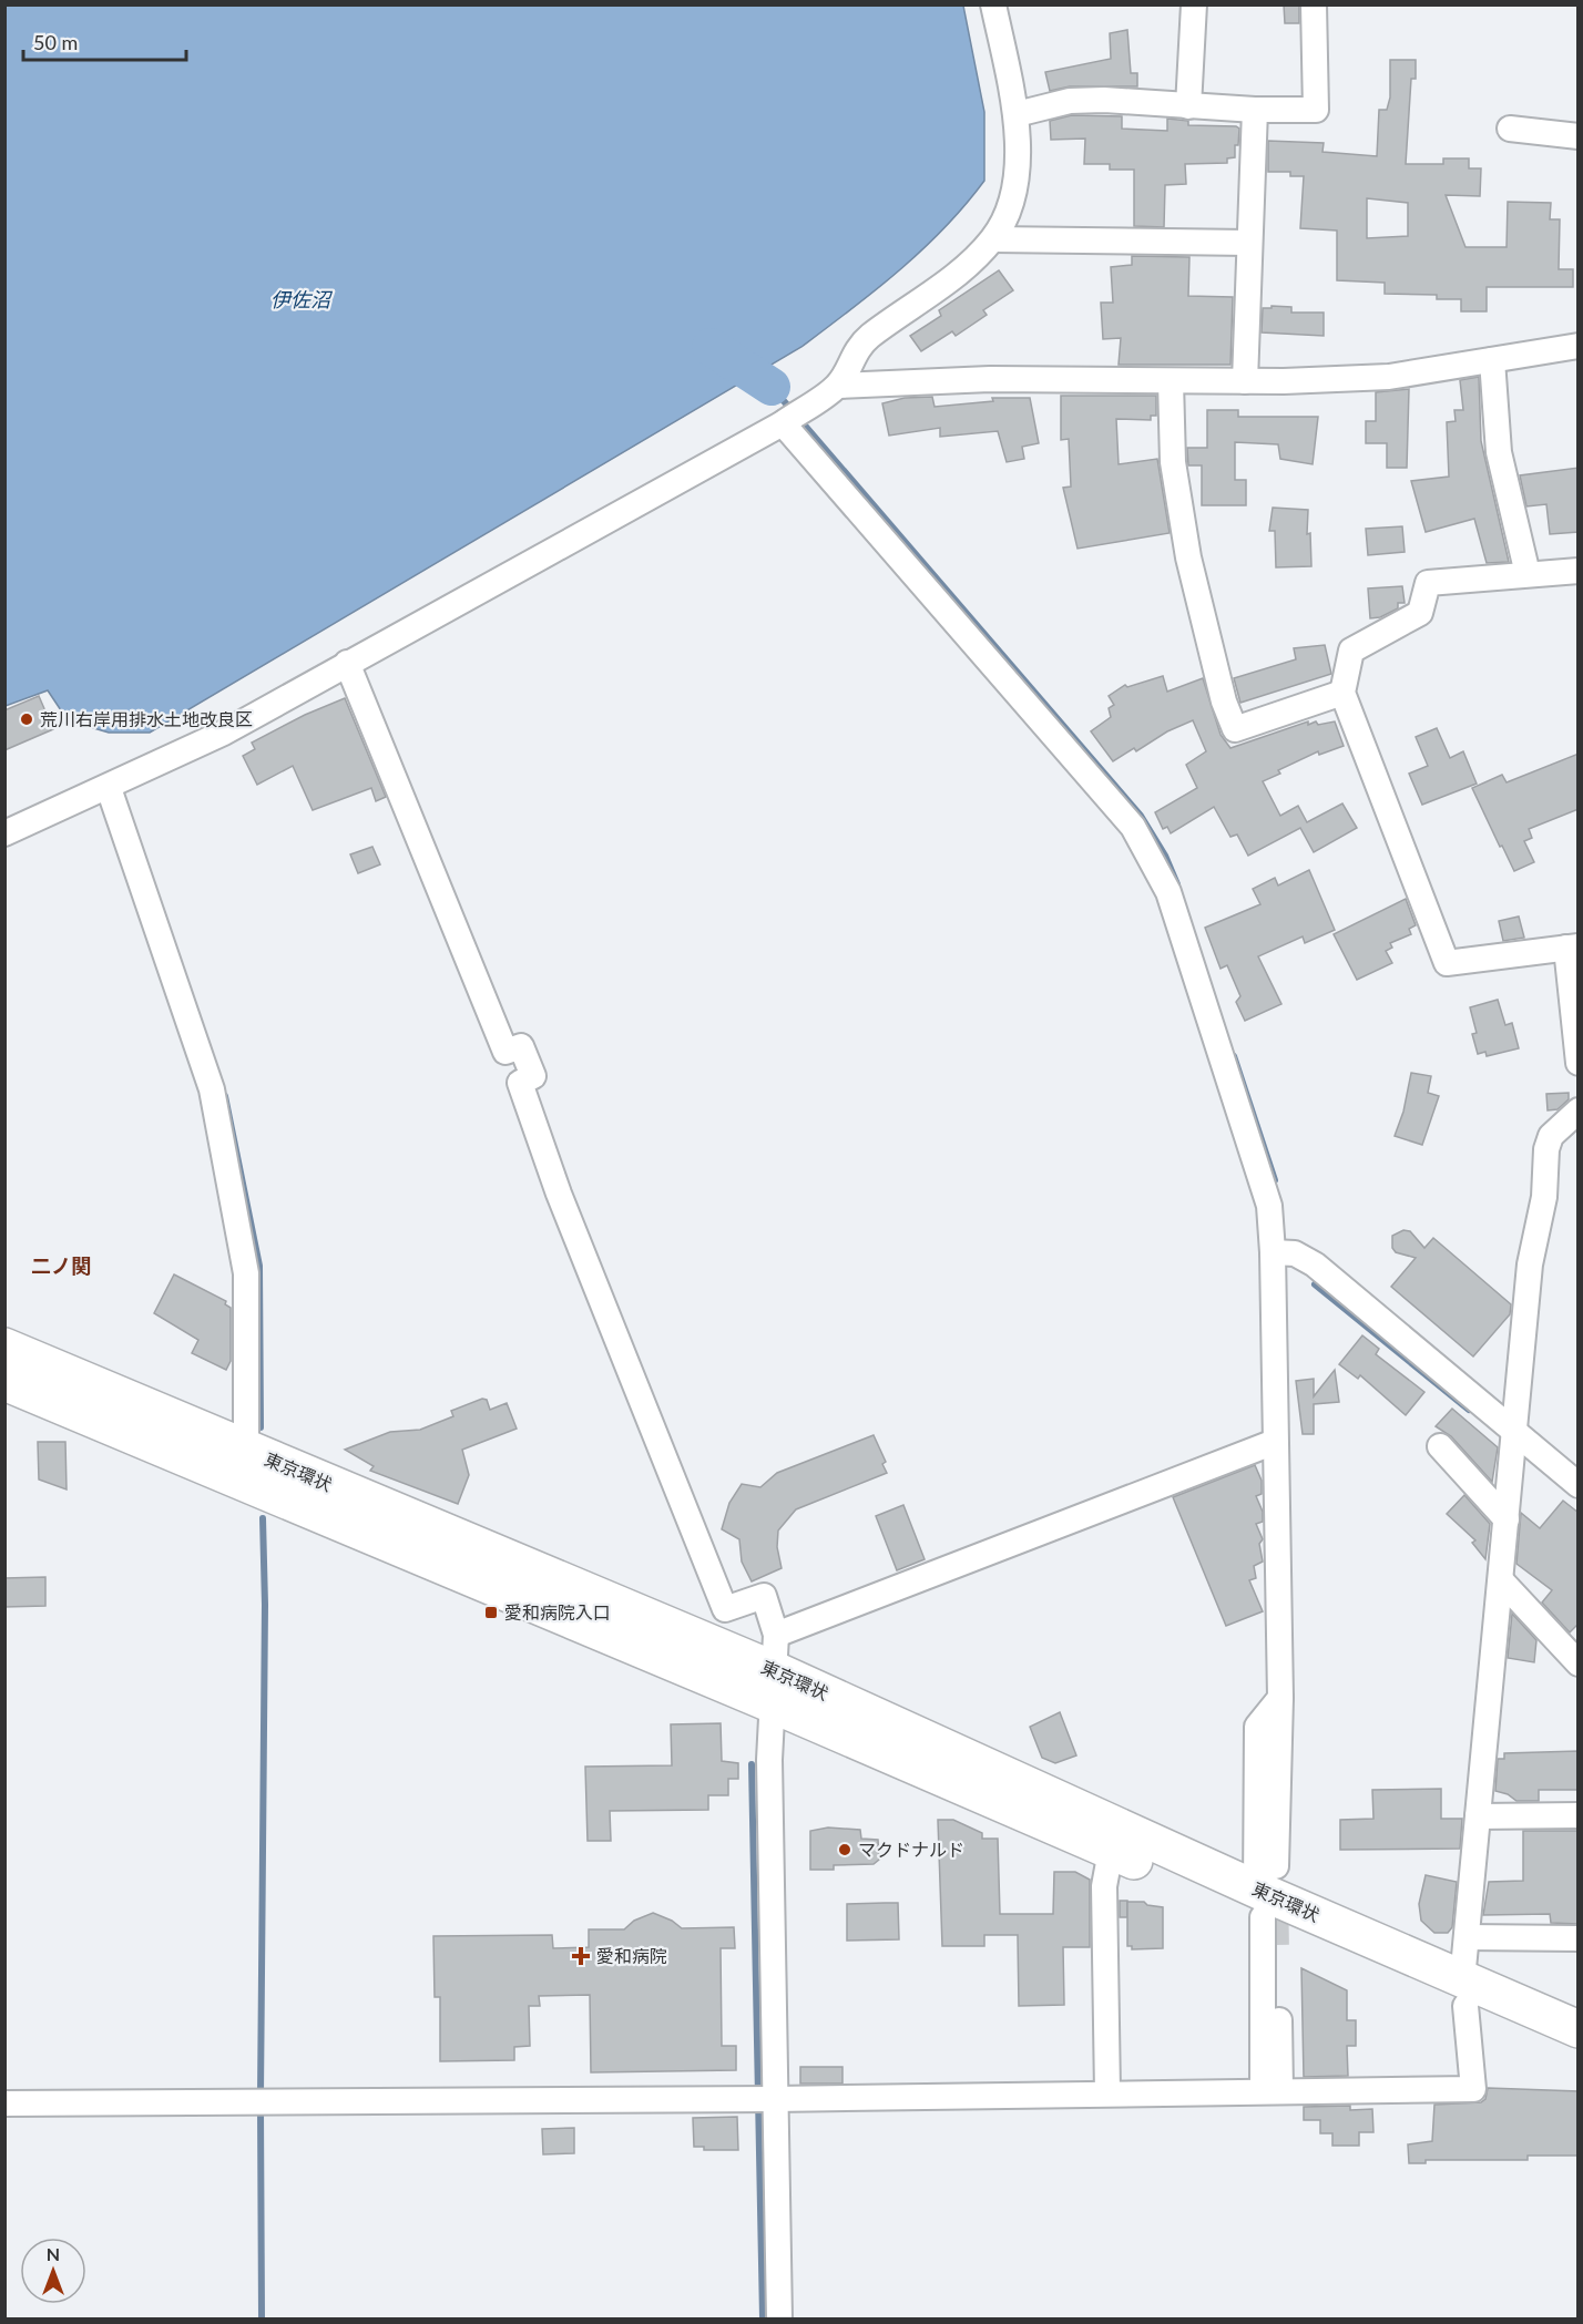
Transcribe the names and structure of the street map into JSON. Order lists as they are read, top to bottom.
{
  "streets": {
    "highway": ["東京環状"]
  },
  "districts": ["二ノ関"],
  "water": ["伊佐沼"],
  "places": {
    "other": ["荒川右岸用排水土地改良区", "マクドナルド"],
    "transit": ["愛和病院入口"],
    "health": ["愛和病院"]
  },
  "scale_bar": "50 m",
  "north": "top"
}
